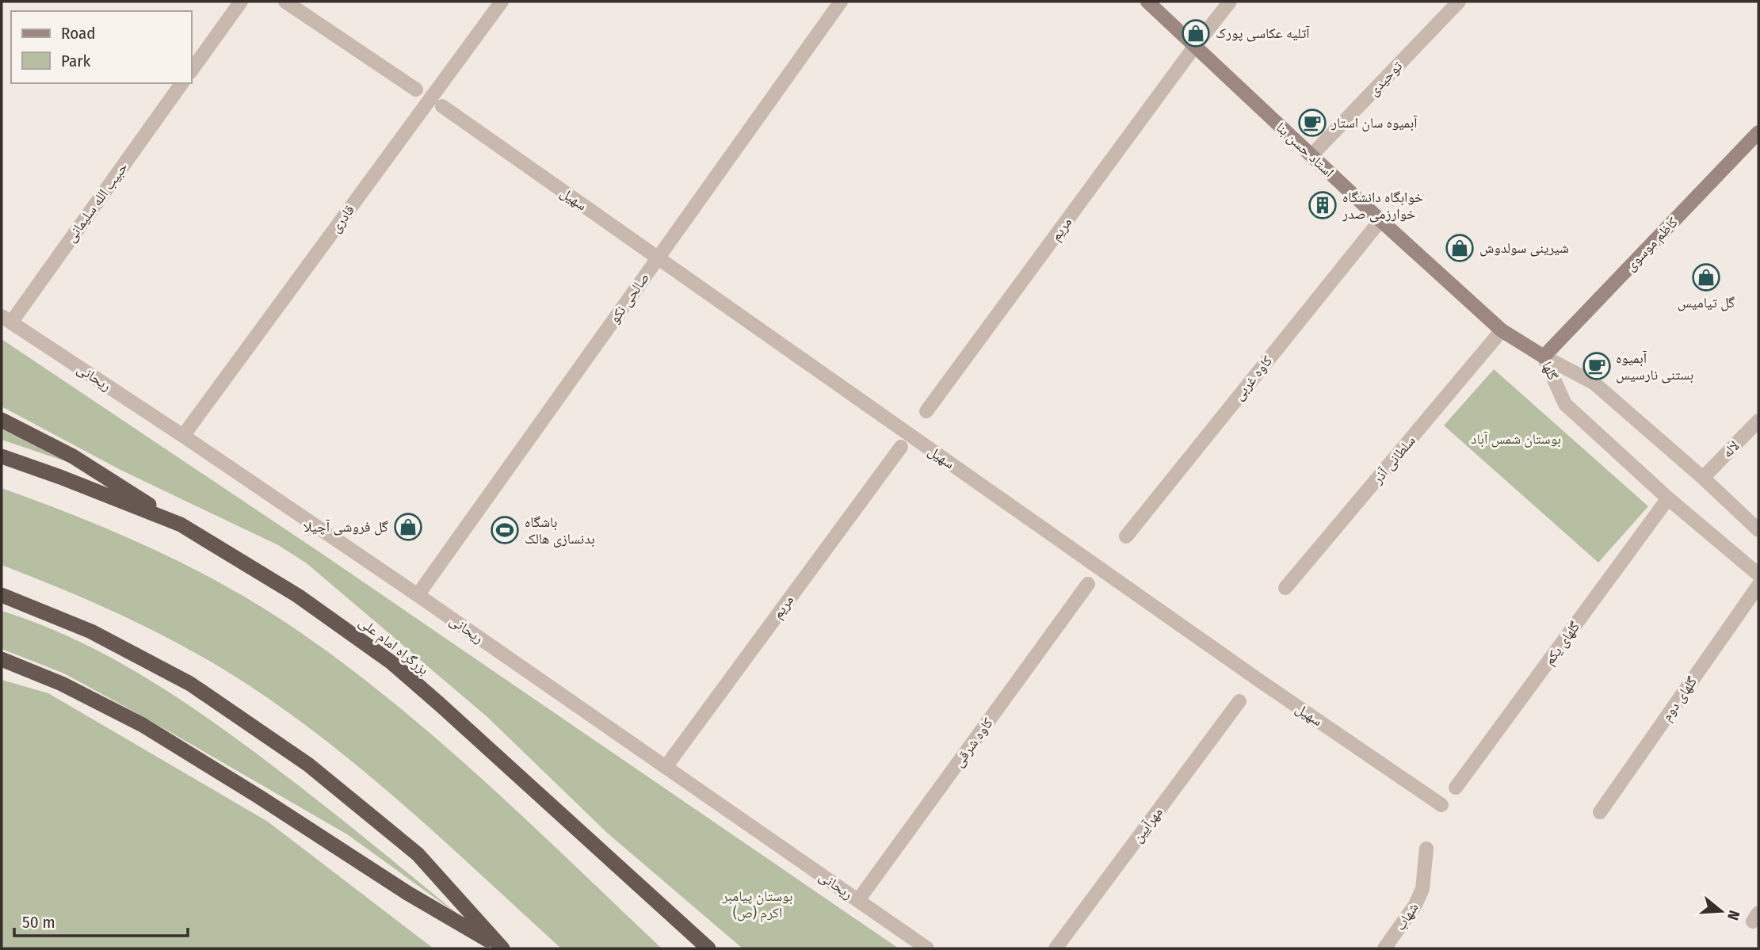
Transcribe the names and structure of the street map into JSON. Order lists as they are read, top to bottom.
{
  "streets": {
    "highway": ["بزرگراه امام علی"],
    "main road": ["استاد حسن بنا", "کاظم موسوی"],
    "street": [
      "توحیدی",
      "سهیل",
      "حبیب الله سلیمانی",
      "قادری",
      "مریم",
      "صالحی نکو",
      "گلها",
      "ریحانی",
      "کاوه غربی",
      "لاله",
      "سلطانی آذر",
      "گلهای یکم",
      "گلهای دوم",
      "کاوه شرقی",
      "مهرآیین",
      "شهاب"
    ]
  },
  "crossings": [
    ["توحیدی", "استاد حسن بنا"],
    ["استاد حسن بنا", "مریم"],
    ["استاد حسن بنا", "کاظم موسوی"],
    ["استاد حسن بنا", "گلها"],
    ["استاد حسن بنا", "کاوه غربی"],
    ["استاد حسن بنا", "سلطانی آذر"],
    ["سهیل", "صالحی نکو"],
    ["حبیب الله سلیمانی", "ریحانی"],
    ["قادری", "ریحانی"],
    ["مریم", "ریحانی"],
    ["کاظم موسوی", "گلها"],
    ["صالحی نکو", "ریحانی"],
    ["گلها", "لاله"],
    ["گلها", "گلهای یکم"],
    ["ریحانی", "کاوه شرقی"]
  ],
  "parks": ["بوستان شمس آباد", "بوستان پیامبر اکرم (ص)"],
  "places": {
    "shop": [
      "آتلیه عکاسی پورک",
      "شیرینی سولدوش",
      "گل تیامیس",
      "گل فروشی آچیلا"
    ],
    "cafe": ["آبمیوه سان استار", "آبمیوه بستنی نارسیس"],
    "building": ["خوابگاه دانشگاه خوارزمی صدر"],
    "sports": ["باشگاه بدنسازی هالک"]
  },
  "legend": ["Road", "Park"],
  "scale_bar": "50 m",
  "north": "right"
}
